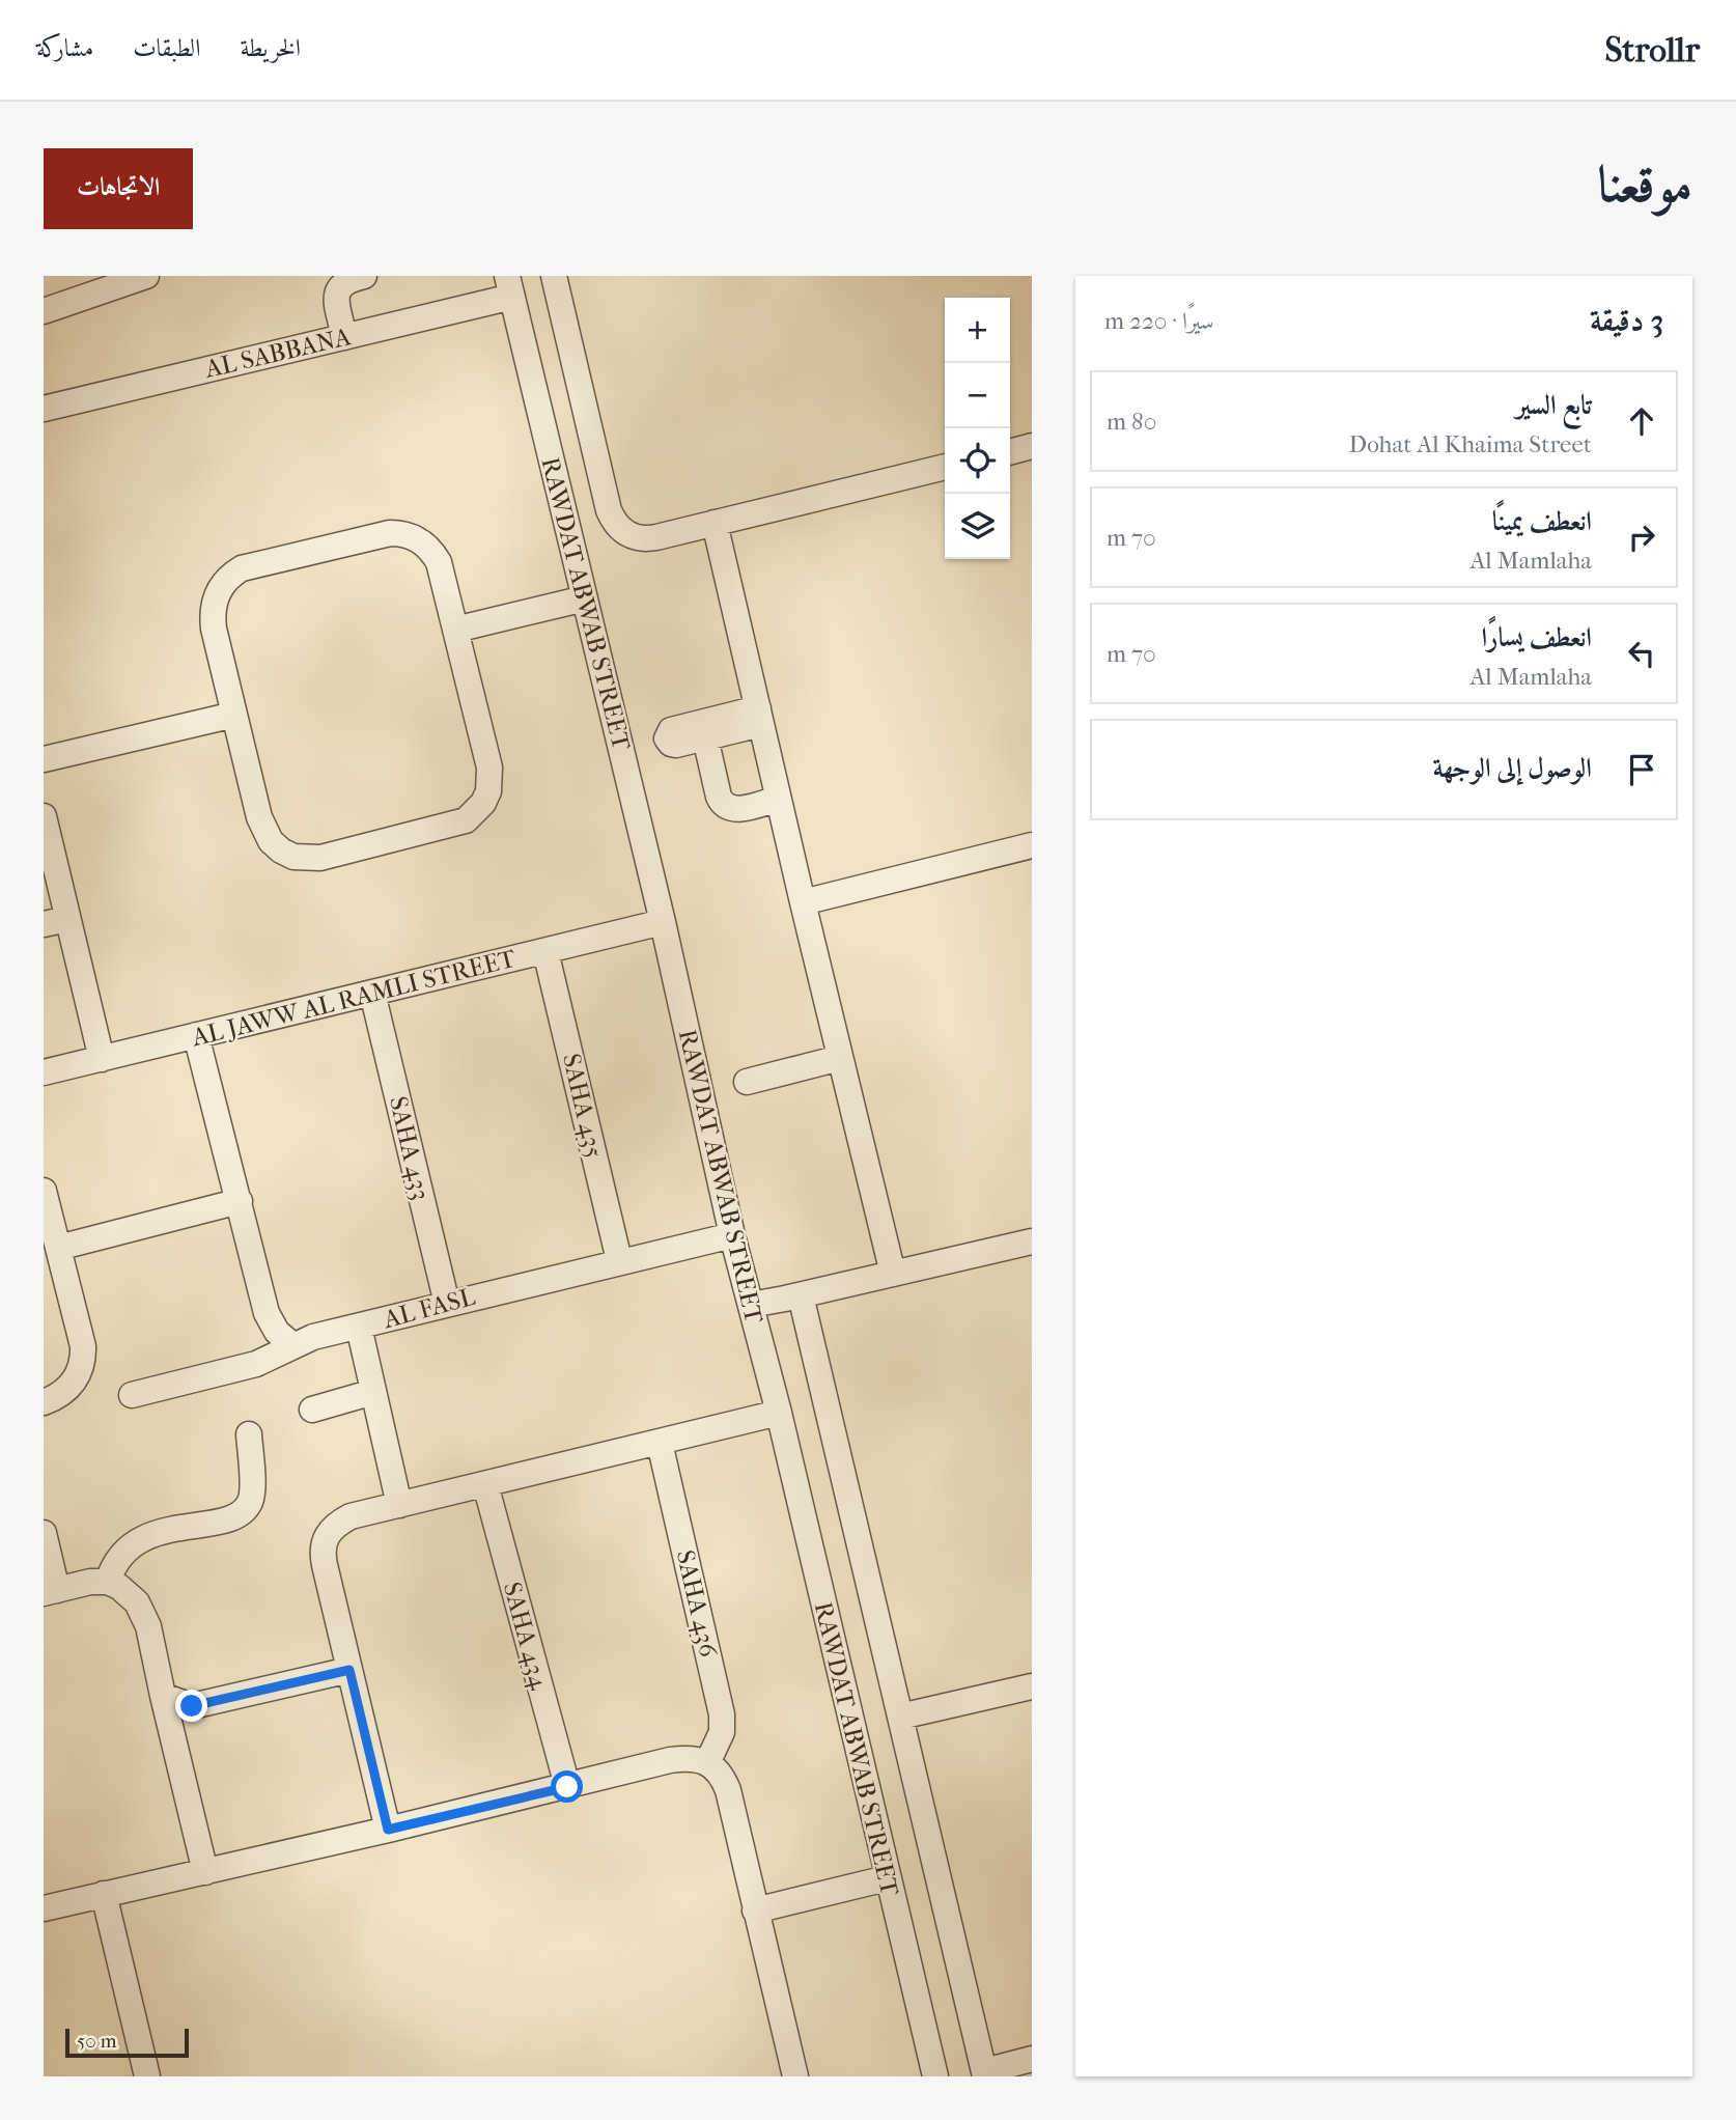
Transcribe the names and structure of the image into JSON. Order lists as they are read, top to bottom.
{
  "streets": {
    "street": [
      "AL SABBANA",
      "RAWDAT ABWAB STREET",
      "AL JAWW AL RAMLI STREET",
      "SAHA 435",
      "SAHA 433",
      "AL FASL",
      "SAHA 436",
      "SAHA 434"
    ]
  },
  "crossings": [
    ["AL SABBANA", "RAWDAT ABWAB STREET"],
    ["RAWDAT ABWAB STREET", "AL JAWW AL RAMLI STREET"],
    ["RAWDAT ABWAB STREET", "AL FASL"],
    ["AL JAWW AL RAMLI STREET", "SAHA 435"],
    ["AL JAWW AL RAMLI STREET", "SAHA 433"],
    ["SAHA 435", "AL FASL"],
    ["SAHA 433", "AL FASL"]
  ],
  "scale_bar": "50 m",
  "page": {
    "header": "Strollr",
    "nav": ["الخريطة", "الطبقات", "مشاركة"],
    "title": "موقعنا",
    "buttons": "الاتجاهات",
    "heading": ["3 دقيقة", "سيرًا · 220 m"],
    "map_buttons": ["+", "−"],
    "list": [
      ["تابع السير", "Dohat Al Khaima Street", "80 m"],
      ["انعطف يمينًا", "Al Mamlaha", "70 m"],
      ["انعطف يسارًا", "Al Mamlaha", "70 m"],
      "الوصول إلى الوجهة"
    ],
    "scale": "50 m"
  }
}
